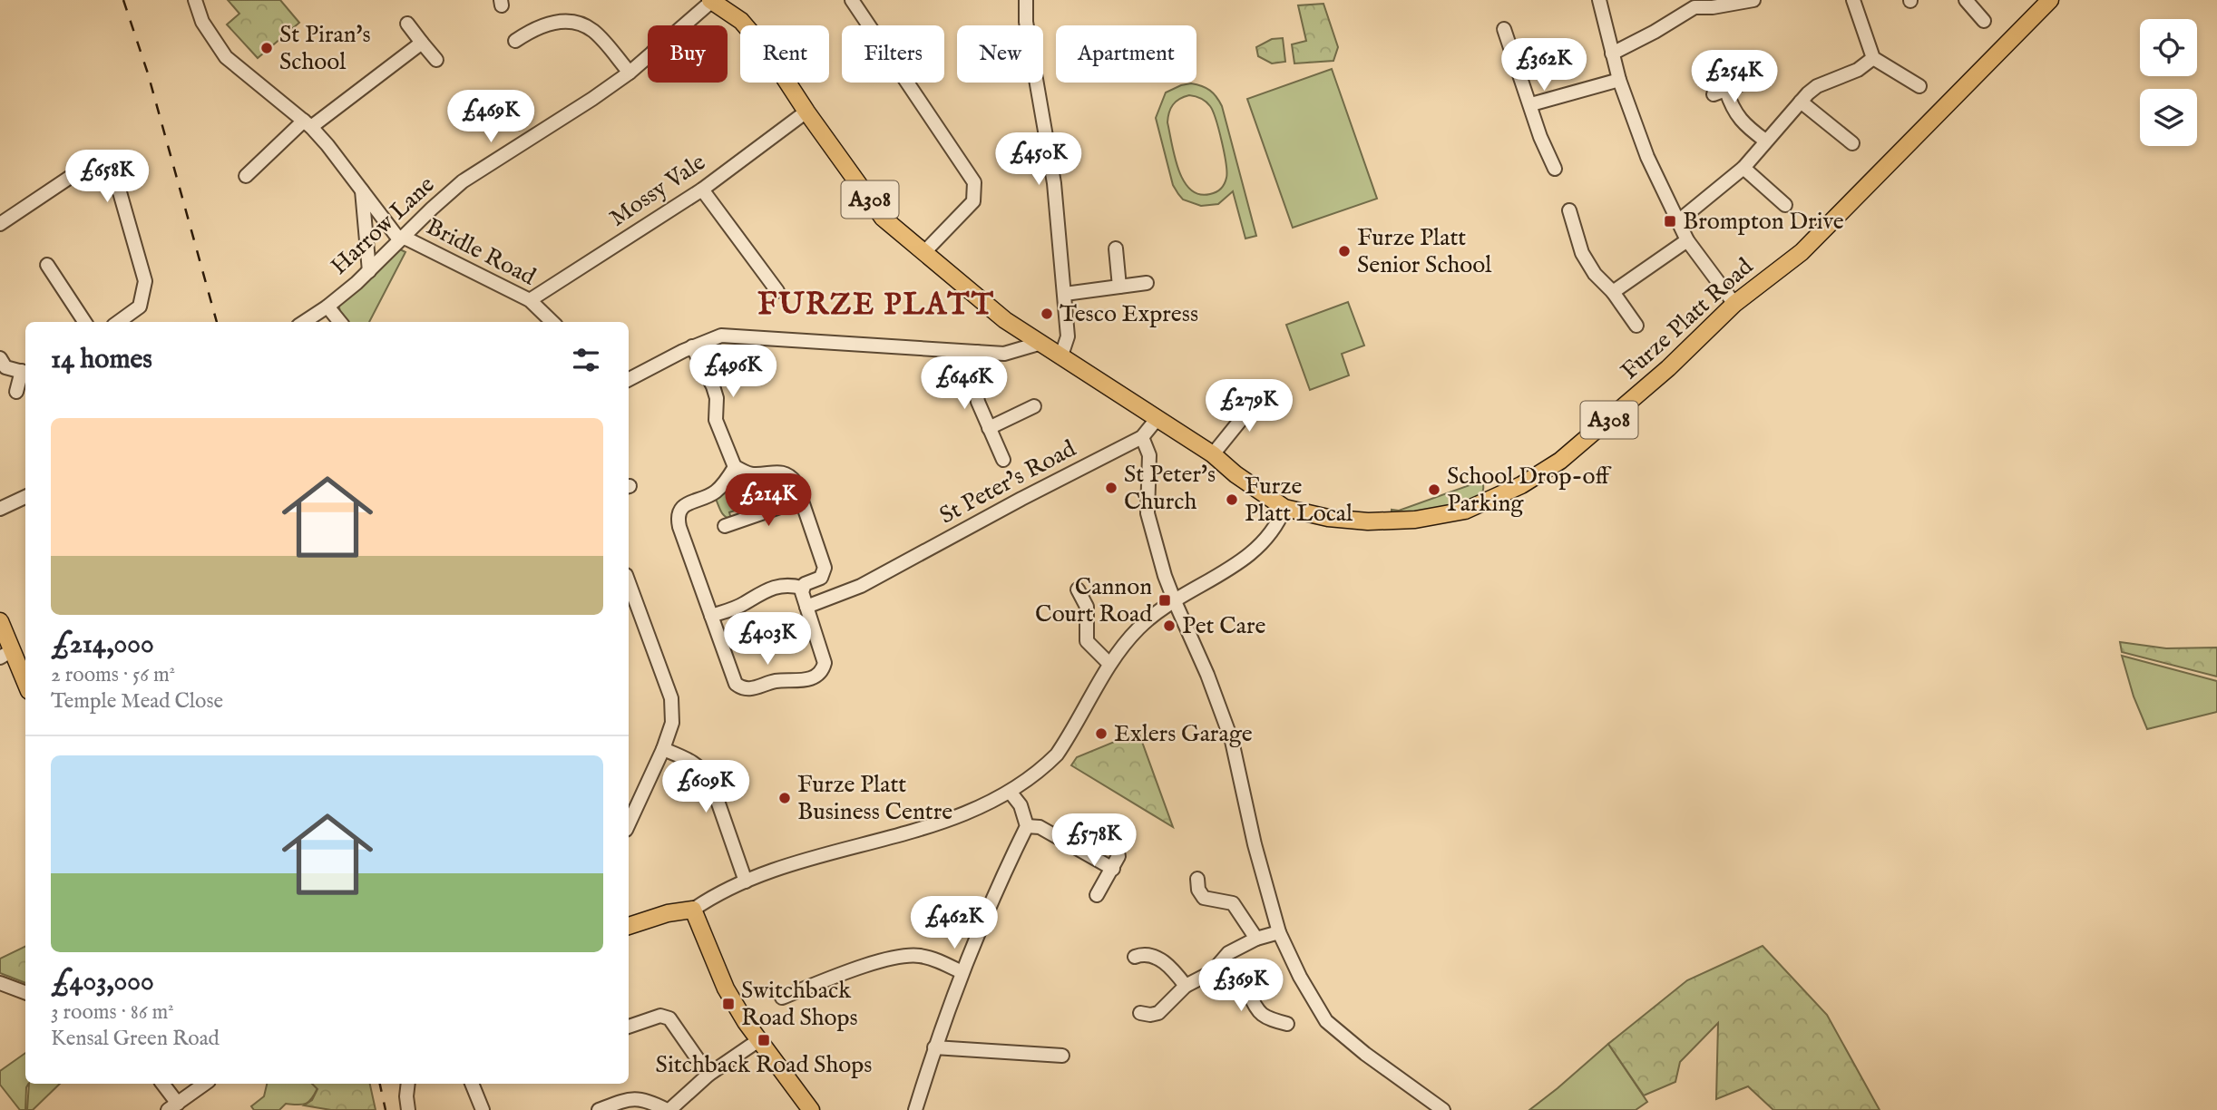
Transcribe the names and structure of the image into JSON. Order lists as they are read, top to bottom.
{
  "streets": {
    "main road": ["A308", "Furze Platt Road"],
    "street": [
      "Mossy Vale",
      "Harrow Lane",
      "Bridle Road",
      "St Peter's Road"
    ]
  },
  "crossings": [
    ["Mossy Vale", "Bridle Road"],
    ["Mossy Vale", "Furze Platt Road"],
    ["Harrow Lane", "Bridle Road"],
    ["Harrow Lane", "Furze Platt Road"],
    ["Furze Platt Road", "St Peter's Road"]
  ],
  "districts": ["FURZE PLATT"],
  "places": {
    "other": [
      "St Piran's School",
      "Furze Platt Senior School",
      "Tesco Express",
      "St Peter's Church",
      "School Drop-off Parking",
      "Furze Platt Local",
      "Pet Care",
      "Exlers Garage",
      "Furze Platt Business Centre"
    ],
    "transit": [
      "Brompton Drive",
      "Cannon Court Road",
      "Switchback Road Shops",
      "Sitchback Road Shops"
    ]
  },
  "page": {
    "chip": [
      "Buy",
      "Rent",
      "Filters",
      "New",
      "Apartment"
    ],
    "price": [
      "£362K",
      "£254K",
      "£469K",
      "£450K",
      "£658K",
      "£496K",
      "£646K",
      "£279K",
      "£214K",
      "£403K",
      "£609K",
      "£578K",
      "£462K",
      "£369K"
    ],
    "heading": "14 homes",
    "list": [
      {
        "name": "£214,000",
        "note": "2 rooms · 56 m² · Temple Mead Close"
      },
      {
        "name": "£403,000",
        "note": "3 rooms · 86 m² · Kensal Green Road"
      }
    ]
  }
}
